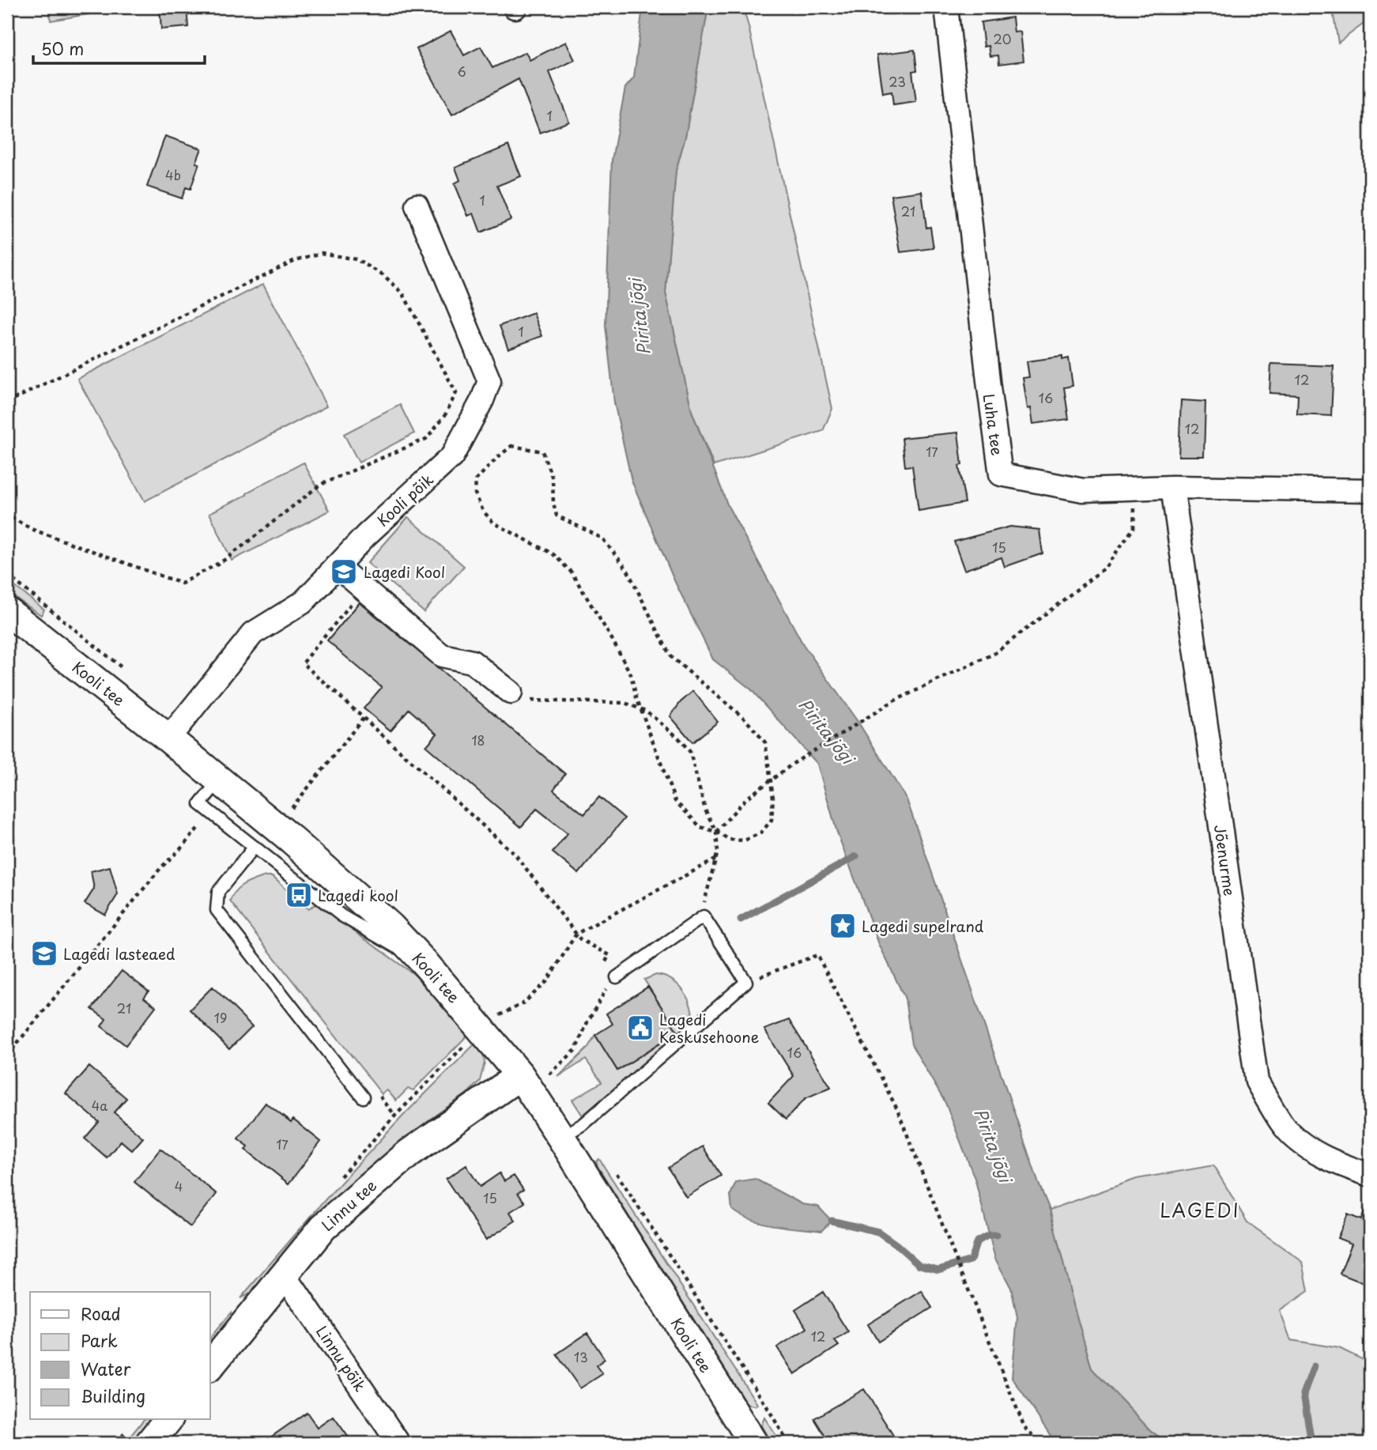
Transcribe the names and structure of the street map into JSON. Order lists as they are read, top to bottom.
{
  "streets": {
    "street": [
      "Luha tee",
      "Kooli põik",
      "Kooli tee",
      "Jõenurme",
      "Linnu tee",
      "Linnu põik"
    ]
  },
  "crossings": [
    ["Luha tee", "Jõenurme"],
    ["Kooli põik", "Kooli tee"],
    ["Kooli tee", "Linnu tee"],
    ["Linnu tee", "Linnu põik"]
  ],
  "districts": ["LAGEDI"],
  "water": ["Pirita jõgi"],
  "places": {
    "school or university": ["Lagedi Kool", "Lagedi lasteaed"],
    "bus stop": ["Lagedi kool"],
    "place": ["Lagedi supelrand"],
    "public building": ["Lagedi Keskusehoone"]
  },
  "house_numbers": [
    "20",
    "6",
    "23",
    "1",
    "4b",
    "1",
    "21",
    "1",
    "12",
    "16",
    "12",
    "17",
    "15",
    "18",
    "21",
    "19",
    "16",
    "4a",
    "17",
    "4",
    "15",
    "12",
    "13"
  ],
  "legend": [
    "Road",
    "Park",
    "Water",
    "Building"
  ],
  "scale_bar": "50 m"
}
